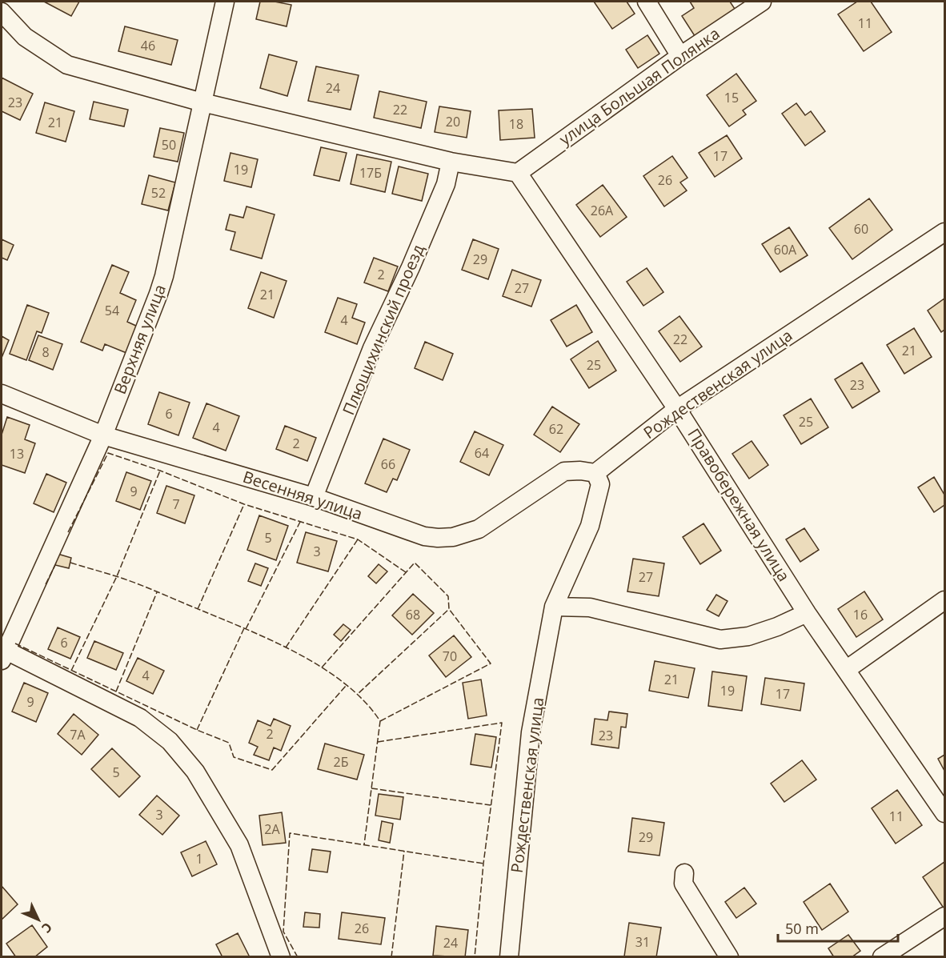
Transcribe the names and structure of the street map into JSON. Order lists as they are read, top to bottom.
{
  "streets": {
    "street": [
      "улица Большая Полянка",
      "Плющихинский проезд",
      "Верхняя улица",
      "Рождественская улица",
      "Весенняя улица",
      "Правобережная улица"
    ]
  },
  "crossings": [
    ["улица Большая Полянка", "Правобережная улица"],
    ["Плющихинский проезд", "Весенняя улица"],
    ["Верхняя улица", "Весенняя улица"],
    ["Рождественская улица", "Весенняя улица"],
    ["Рождественская улица", "Правобережная улица"]
  ],
  "house_numbers": [
    "11",
    "46",
    "24",
    "15",
    "23",
    "22",
    "20",
    "21",
    "18",
    "50",
    "17",
    "19",
    "17Б",
    "26",
    "52",
    "26А",
    "60",
    "60А",
    "29",
    "2",
    "27",
    "21",
    "54",
    "4",
    "22",
    "21",
    "8",
    "25",
    "23",
    "6",
    "25",
    "4",
    "62",
    "2",
    "64",
    "13",
    "66",
    "9",
    "7",
    "5",
    "3",
    "27",
    "68",
    "16",
    "6",
    "70",
    "4",
    "21",
    "19",
    "17",
    "9",
    "2",
    "7А",
    "23",
    "2Б",
    "5",
    "3",
    "11",
    "2А",
    "29",
    "1",
    "26",
    "31",
    "24"
  ],
  "scale_bar": "50 m",
  "north": "bottom right"
}
